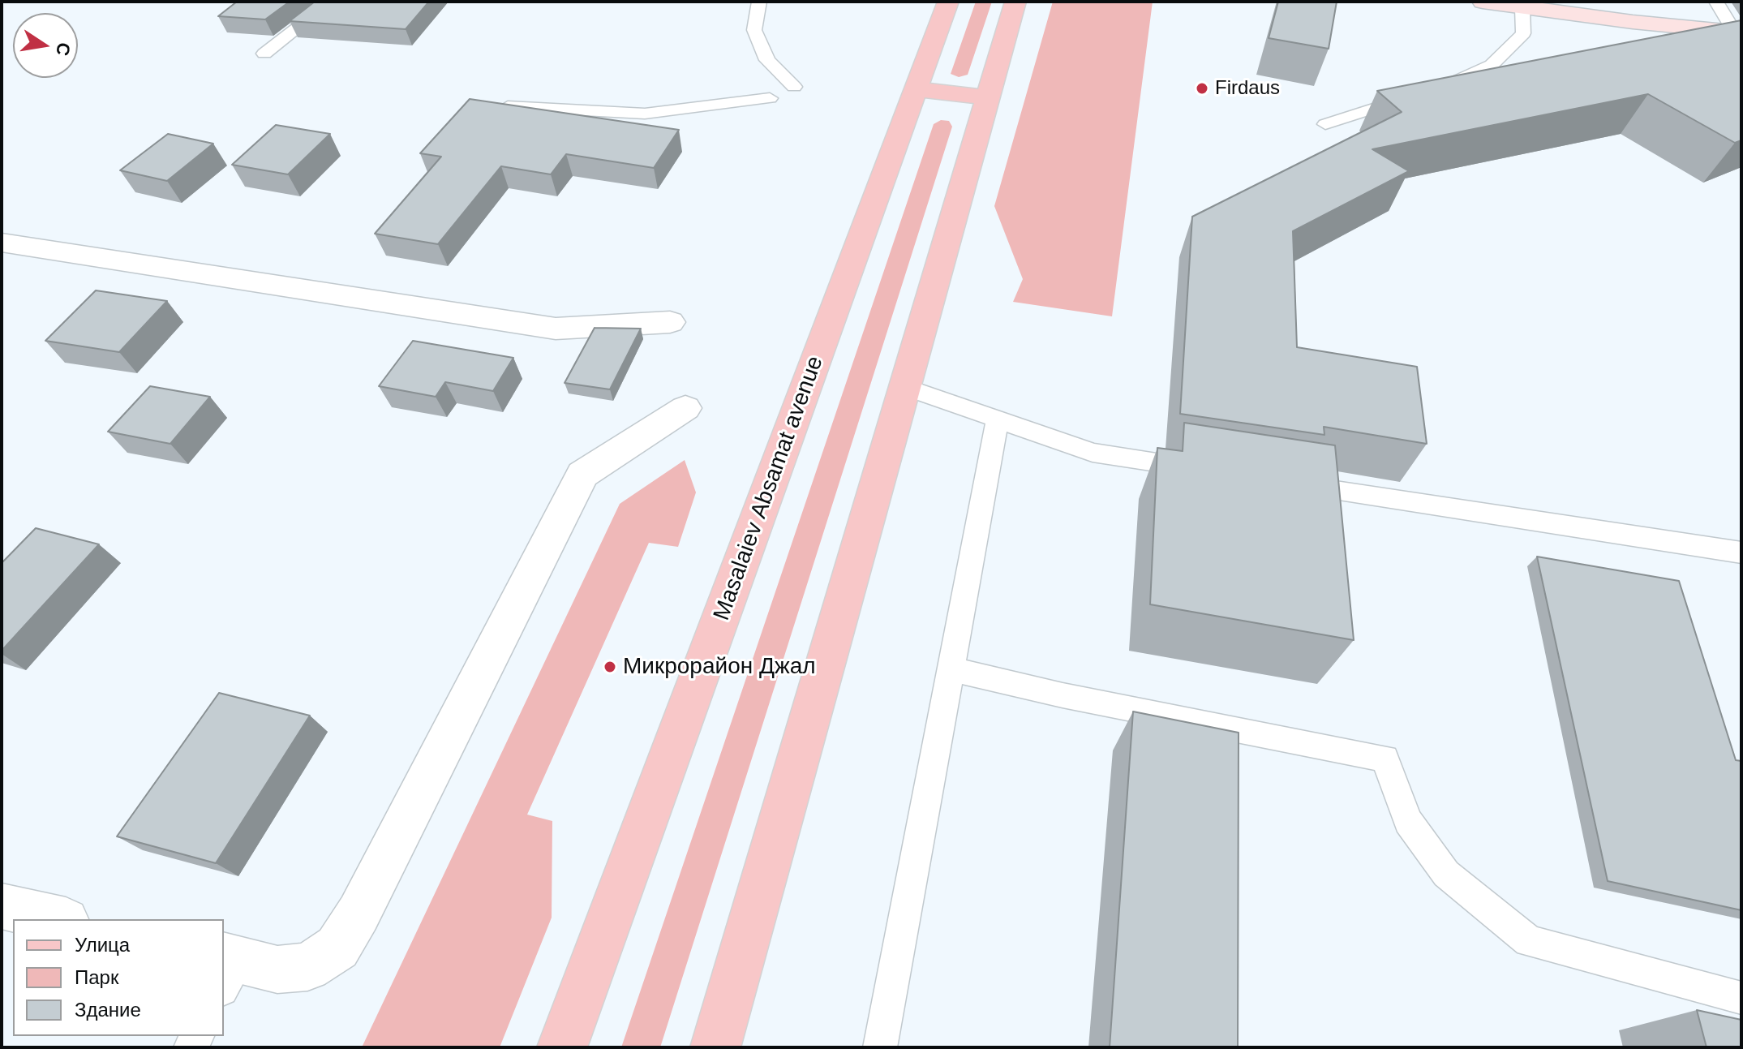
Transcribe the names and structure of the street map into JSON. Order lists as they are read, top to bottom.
{
  "streets": {
    "main road": ["Masalaiev Absamat avenue"]
  },
  "places": ["Firdaus", "Микрорайон Джал"],
  "legend": ["Улица", "Парк", "Здание"],
  "north": "right"
}
